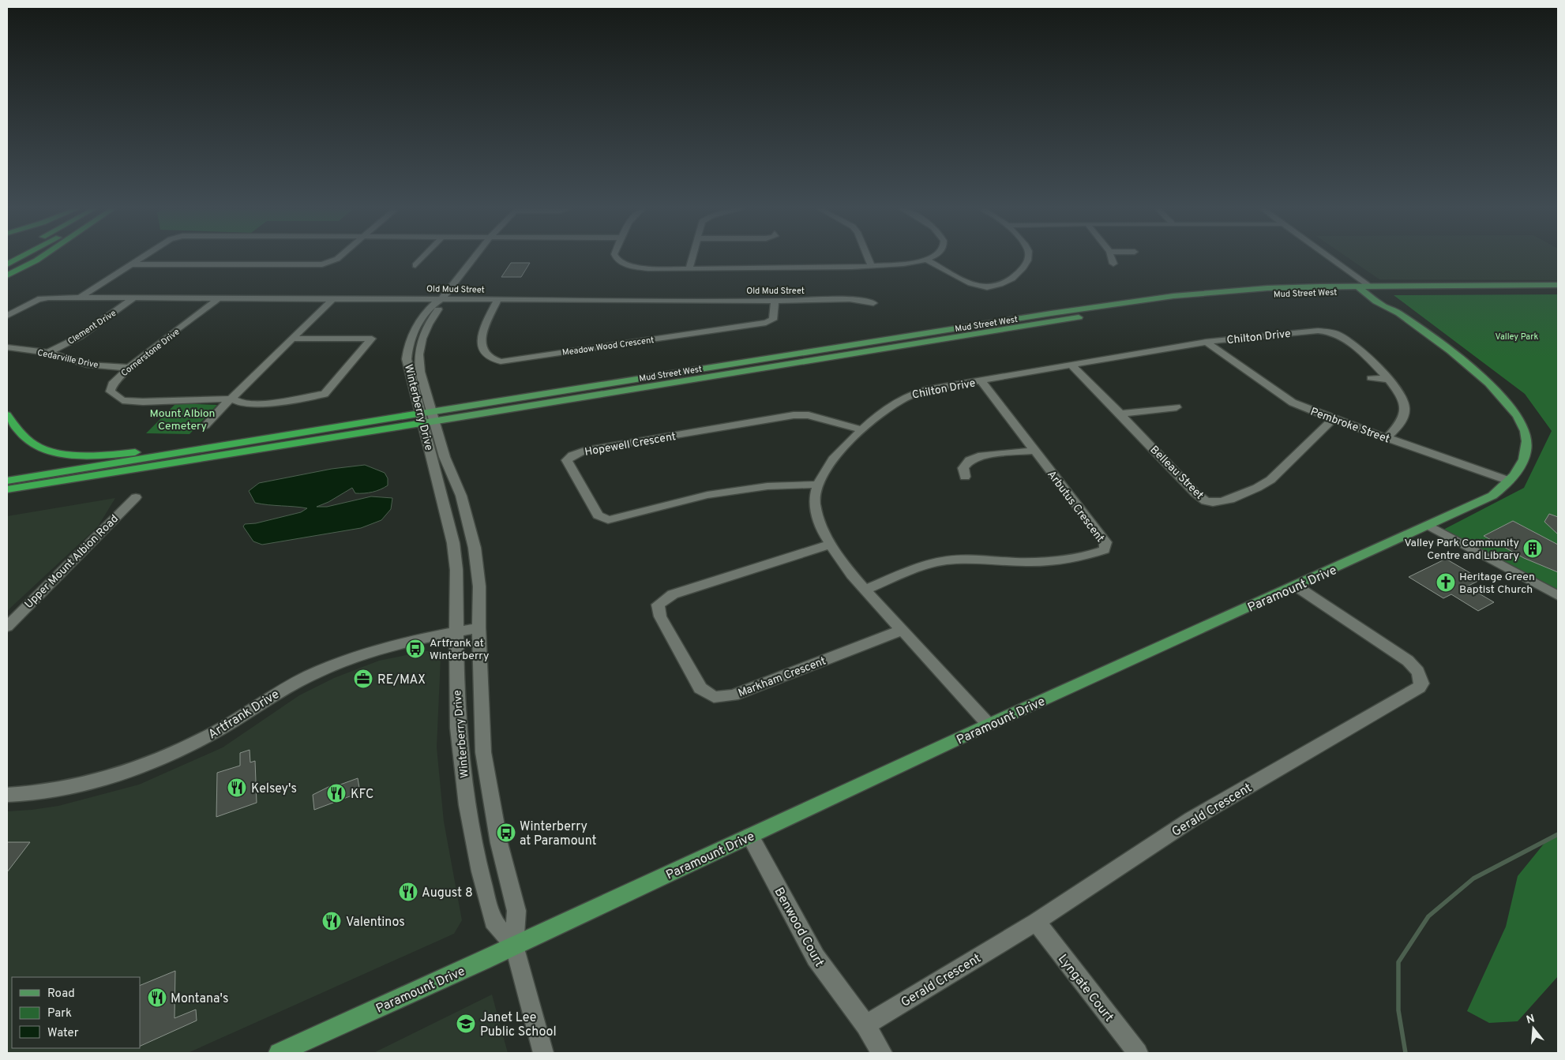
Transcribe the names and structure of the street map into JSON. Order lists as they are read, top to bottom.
{
  "streets": {
    "main road": ["Mud Street West", "Paramount Drive"],
    "street": [
      "Old Mud Street",
      "Clement Drive",
      "Chilton Drive",
      "Meadow Wood Crescent",
      "Cornerstone Drive",
      "Cedarville Drive",
      "Winterberry Drive",
      "Pembroke Street",
      "Hopewell Crescent",
      "Belleau Street",
      "Arbutus Crescent",
      "Upper Mount Albion Road",
      "Markham Crescent",
      "Artfrank Drive",
      "Gerald Crescent",
      "Benwood Court",
      "Lyngate Court"
    ]
  },
  "crossings": [
    ["Old Mud Street", "Clement Drive"],
    ["Old Mud Street", "Meadow Wood Crescent"],
    ["Old Mud Street", "Cornerstone Drive"],
    ["Old Mud Street", "Winterberry Drive"],
    ["Mud Street West", "Winterberry Drive"],
    ["Mud Street West", "Paramount Drive"],
    ["Clement Drive", "Cedarville Drive"],
    ["Chilton Drive", "Pembroke Street"],
    ["Chilton Drive", "Hopewell Crescent"],
    ["Chilton Drive", "Belleau Street"],
    ["Chilton Drive", "Arbutus Crescent"],
    ["Chilton Drive", "Paramount Drive"],
    ["Chilton Drive", "Markham Crescent"],
    ["Cornerstone Drive", "Cedarville Drive"],
    ["Winterberry Drive", "Paramount Drive"],
    ["Winterberry Drive", "Artfrank Drive"],
    ["Pembroke Street", "Belleau Street"],
    ["Pembroke Street", "Paramount Drive"],
    ["Paramount Drive", "Gerald Crescent"],
    ["Paramount Drive", "Benwood Court"],
    ["Gerald Crescent", "Benwood Court"],
    ["Gerald Crescent", "Lyngate Court"]
  ],
  "parks": ["Valley Park", "Mount Albion Cemetery"],
  "places": {
    "building": ["Valley Park Community Centre and Library"],
    "church": ["Heritage Green Baptist Church"],
    "bus stop": ["Artfrank at Winterberry", "Winterberry at Paramount"],
    "office": ["RE/MAX"],
    "restaurant": [
      "Kelsey's",
      "KFC",
      "August 8",
      "Valentinos",
      "Montana's"
    ],
    "school or university": ["Janet Lee Public School"]
  },
  "legend": ["Road", "Park", "Water"],
  "north": "top"
}
